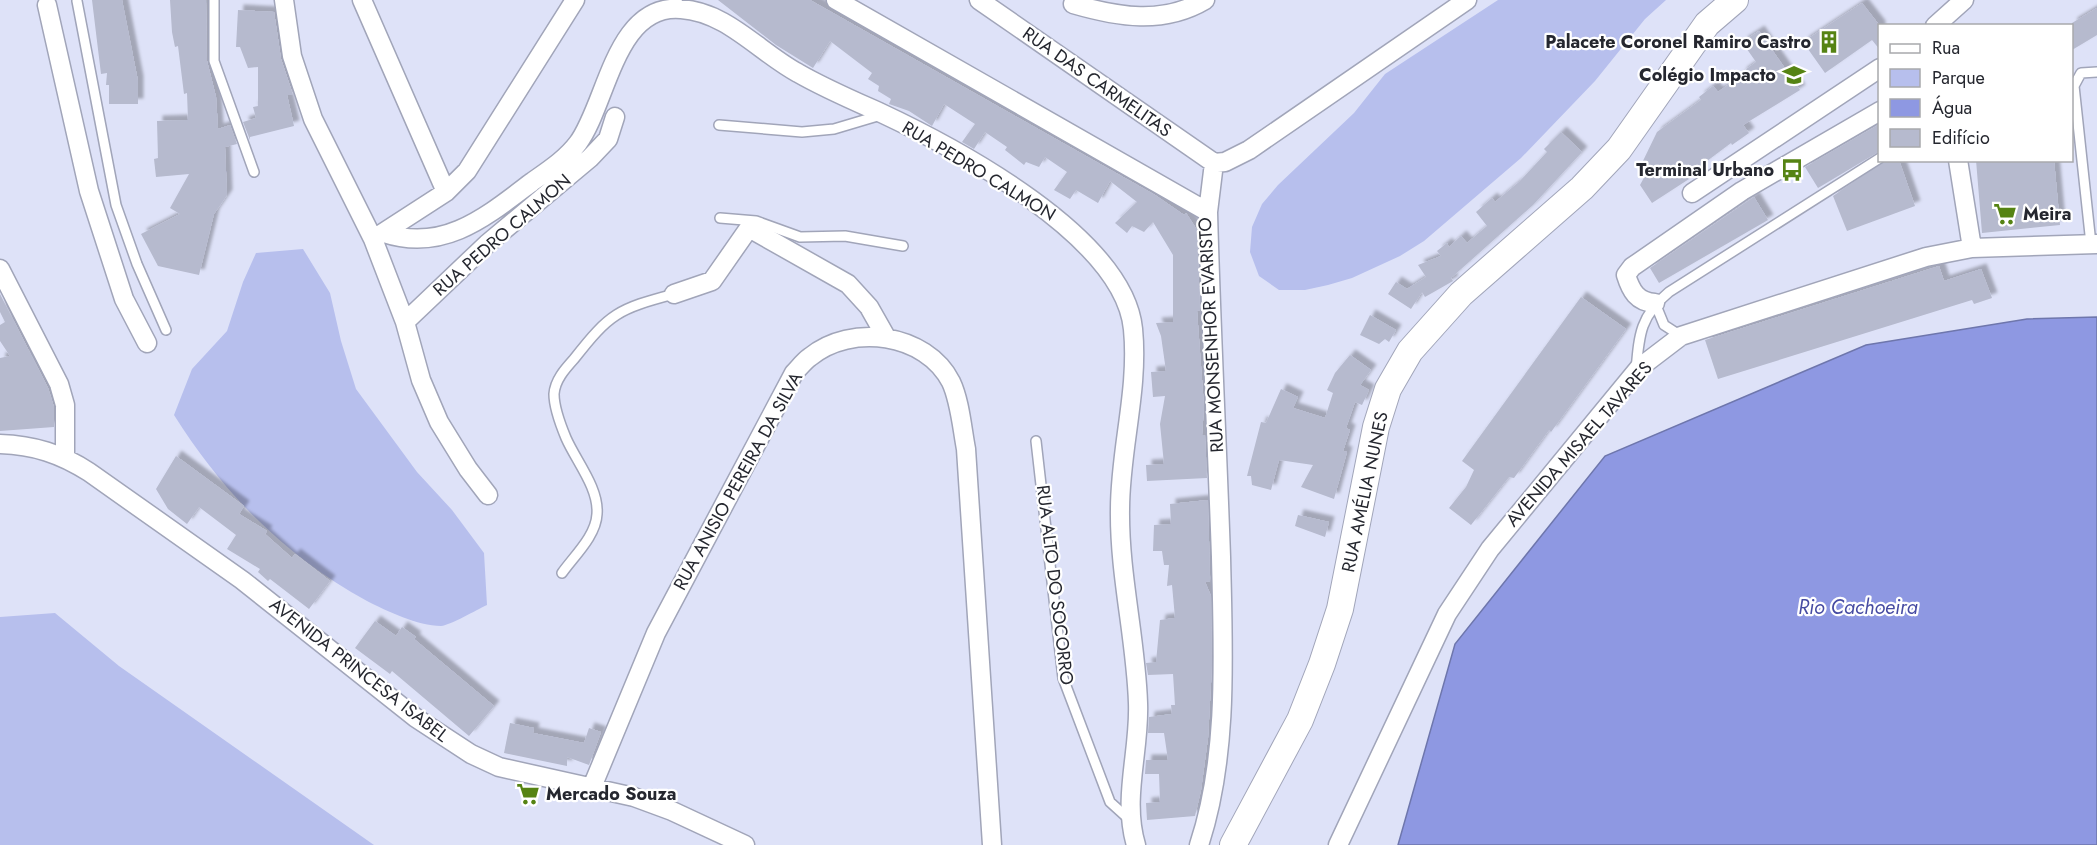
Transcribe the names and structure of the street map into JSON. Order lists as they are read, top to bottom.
{
  "streets": {
    "main road": ["RUA AMÉLIA NUNES"],
    "street": [
      "RUA DAS CARMELITAS",
      "RUA PEDRO CALMON",
      "RUA MONSENHOR EVARISTO",
      "AVENIDA MISAEL TAVARES",
      "RUA ANISIO PEREIRA DA SILVA",
      "AVENIDA PRINCESA ISABEL"
    ],
    "lane": ["RUA ALTO DO SOCORRO"]
  },
  "crossings": [
    ["RUA PEDRO CALMON", "RUA ALTO DO SOCORRO"],
    ["RUA ANISIO PEREIRA DA SILVA", "AVENIDA PRINCESA ISABEL"]
  ],
  "water": ["Rio Cachoeira"],
  "places": {
    "building": ["Palacete Coronel Ramiro Castro"],
    "school or university": ["Colégio Impacto"],
    "bus stop": ["Terminal Urbano"],
    "supermarket": ["Meira", "Mercado Souza"]
  },
  "legend": [
    "Rua",
    "Parque",
    "Água",
    "Edifício"
  ]
}
